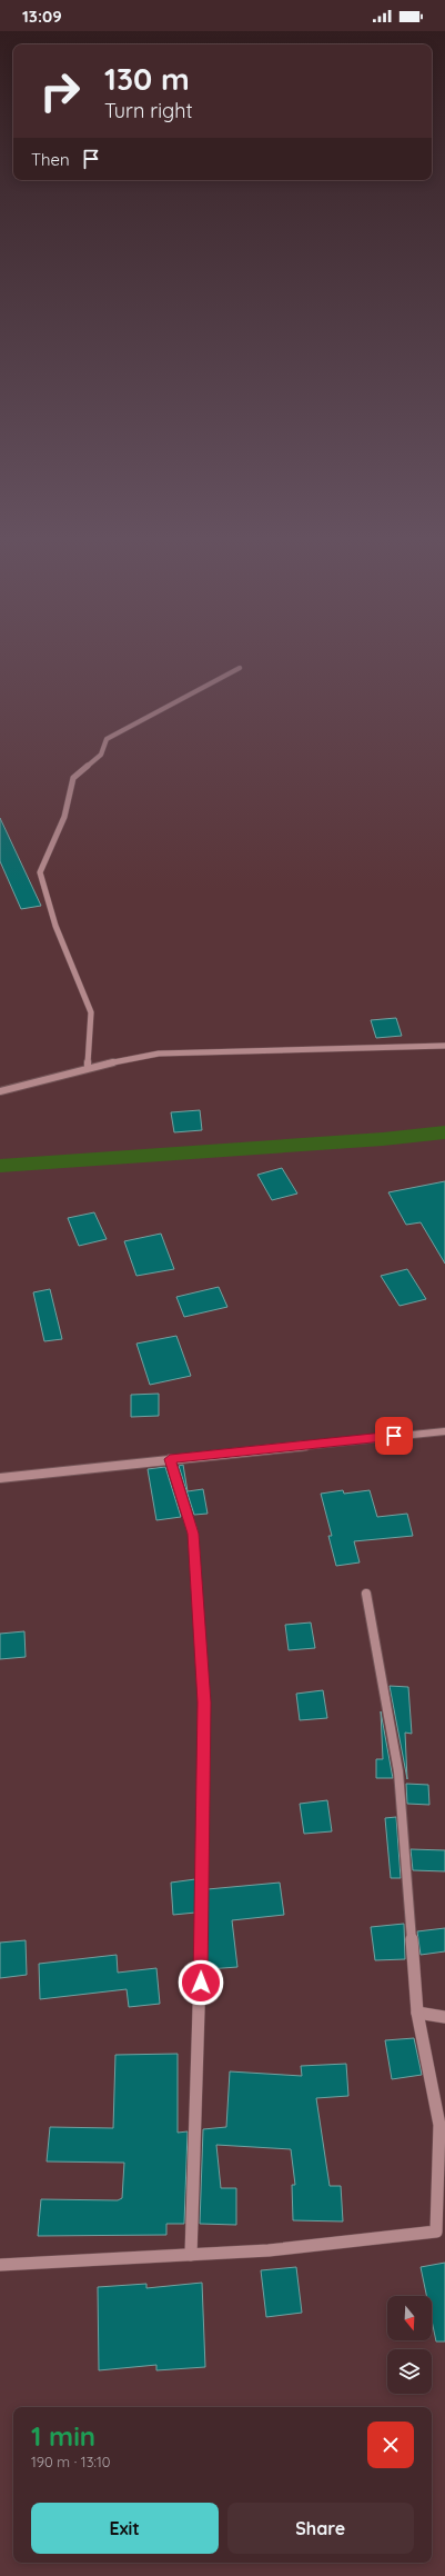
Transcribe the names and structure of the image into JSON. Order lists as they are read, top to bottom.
{
  "north": "bottom",
  "page": {
    "status": "13:09",
    "turn": ["130 m", "Turn right"],
    "then": "Then",
    "heading": ["1 min", "190 m · 13:10"],
    "buttons": ["Exit", "Share"]
  }
}
